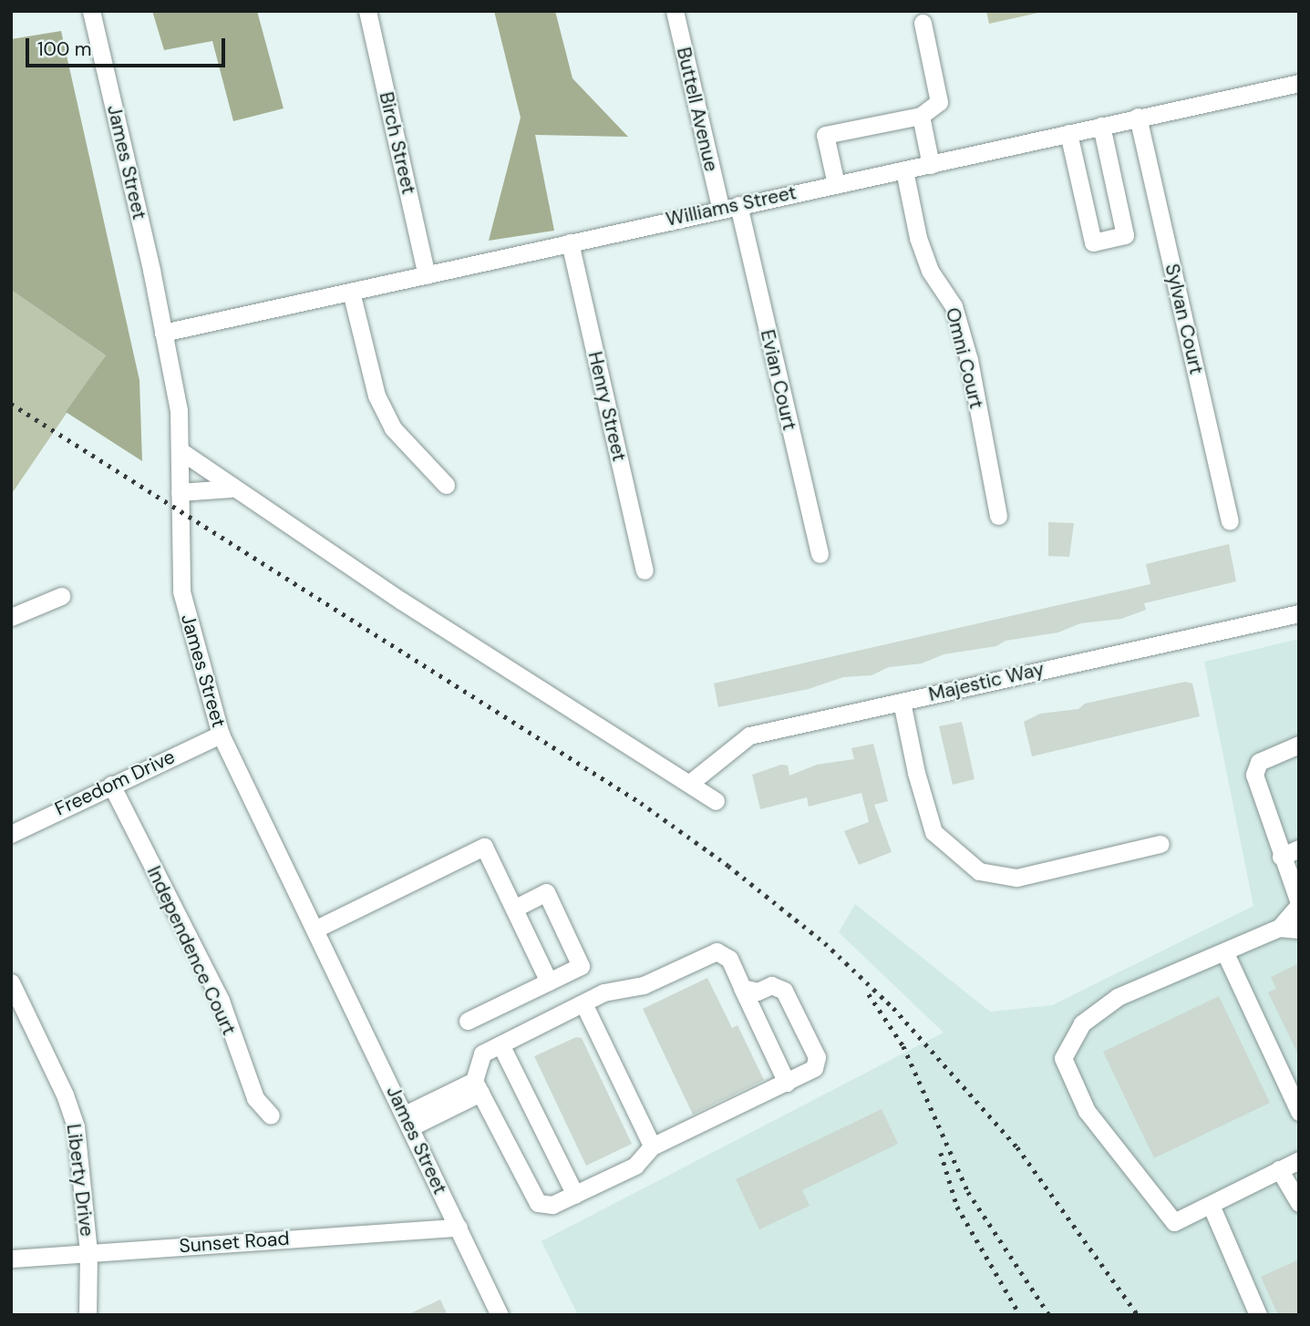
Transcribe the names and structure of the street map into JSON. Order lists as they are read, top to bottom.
{
  "streets": {
    "street": [
      "Buttell Avenue",
      "Birch Street",
      "James Street",
      "Williams Street",
      "Sylvan Court",
      "Omni Court",
      "Evian Court",
      "Henry Street",
      "Majestic Way",
      "Freedom Drive",
      "Independence Court",
      "Liberty Drive",
      "Sunset Road"
    ]
  },
  "crossings": [
    ["Buttell Avenue", "Williams Street"],
    ["Birch Street", "Williams Street"],
    ["James Street", "Williams Street"],
    ["James Street", "Freedom Drive"],
    ["James Street", "Sunset Road"],
    ["Williams Street", "Sylvan Court"],
    ["Williams Street", "Omni Court"],
    ["Williams Street", "Evian Court"],
    ["Williams Street", "Henry Street"],
    ["Freedom Drive", "Independence Court"],
    ["Liberty Drive", "Sunset Road"]
  ],
  "scale_bar": "100 m"
}
